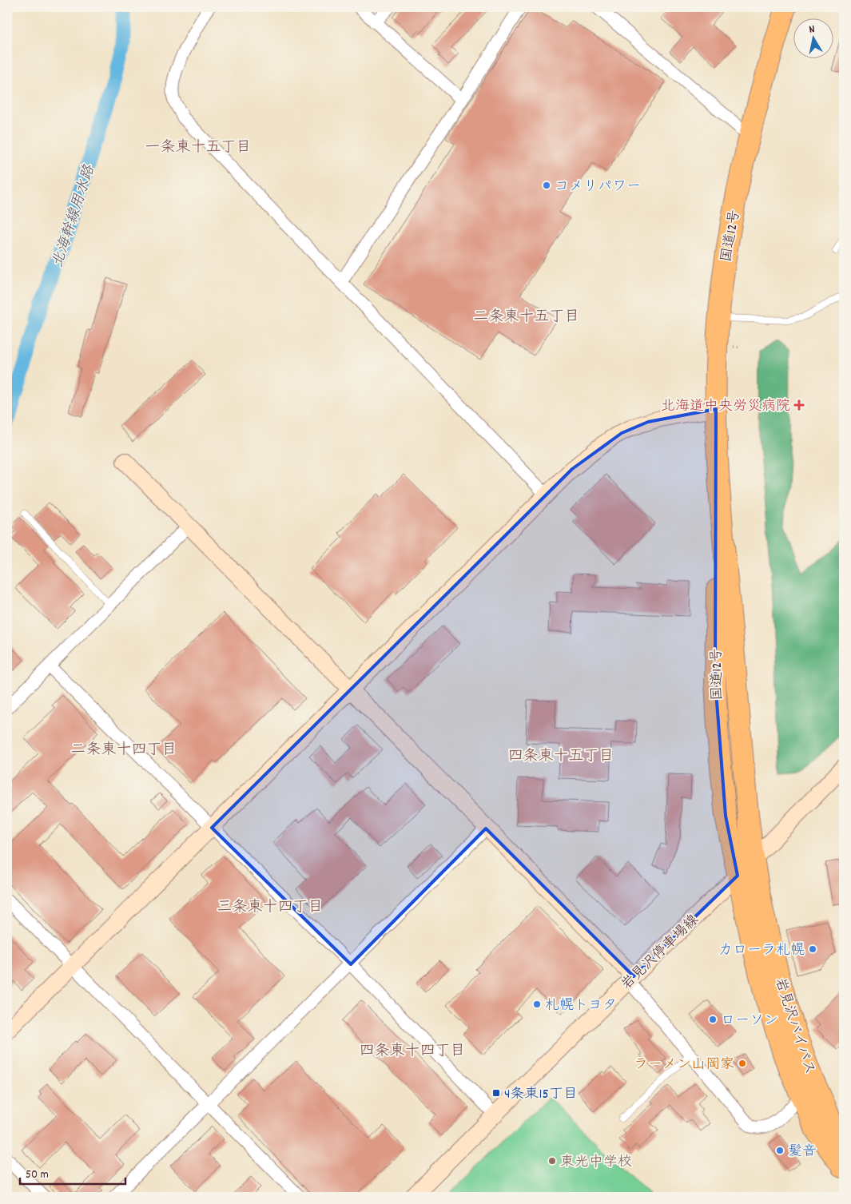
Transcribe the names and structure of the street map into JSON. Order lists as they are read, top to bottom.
{
  "streets": {
    "highway": ["国道12号", "岩見沢バイパス"],
    "street": ["岩見沢停車場線"]
  },
  "crossings": [
    ["国道12号", "岩見沢停車場線"],
    ["国道12号", "岩見沢バイパス"],
    ["岩見沢停車場線", "岩見沢バイパス"]
  ],
  "districts": [
    "一条東十五丁目",
    "二条東十五丁目",
    "二条東十四丁目",
    "四条東十五丁目",
    "三条東十四丁目",
    "四条東十四丁目"
  ],
  "water": ["北海幹線用水路"],
  "places": {
    "other": [
      "コメリパワー",
      "カローラ札幌",
      "札幌トヨタ",
      "ローソン",
      "ラーメン山岡家",
      "髪音",
      "東光中学校"
    ],
    "health": ["北海道中央労災病院"],
    "transit": ["4条東15丁目"]
  },
  "scale_bar": "50 m",
  "north": "top"
}
